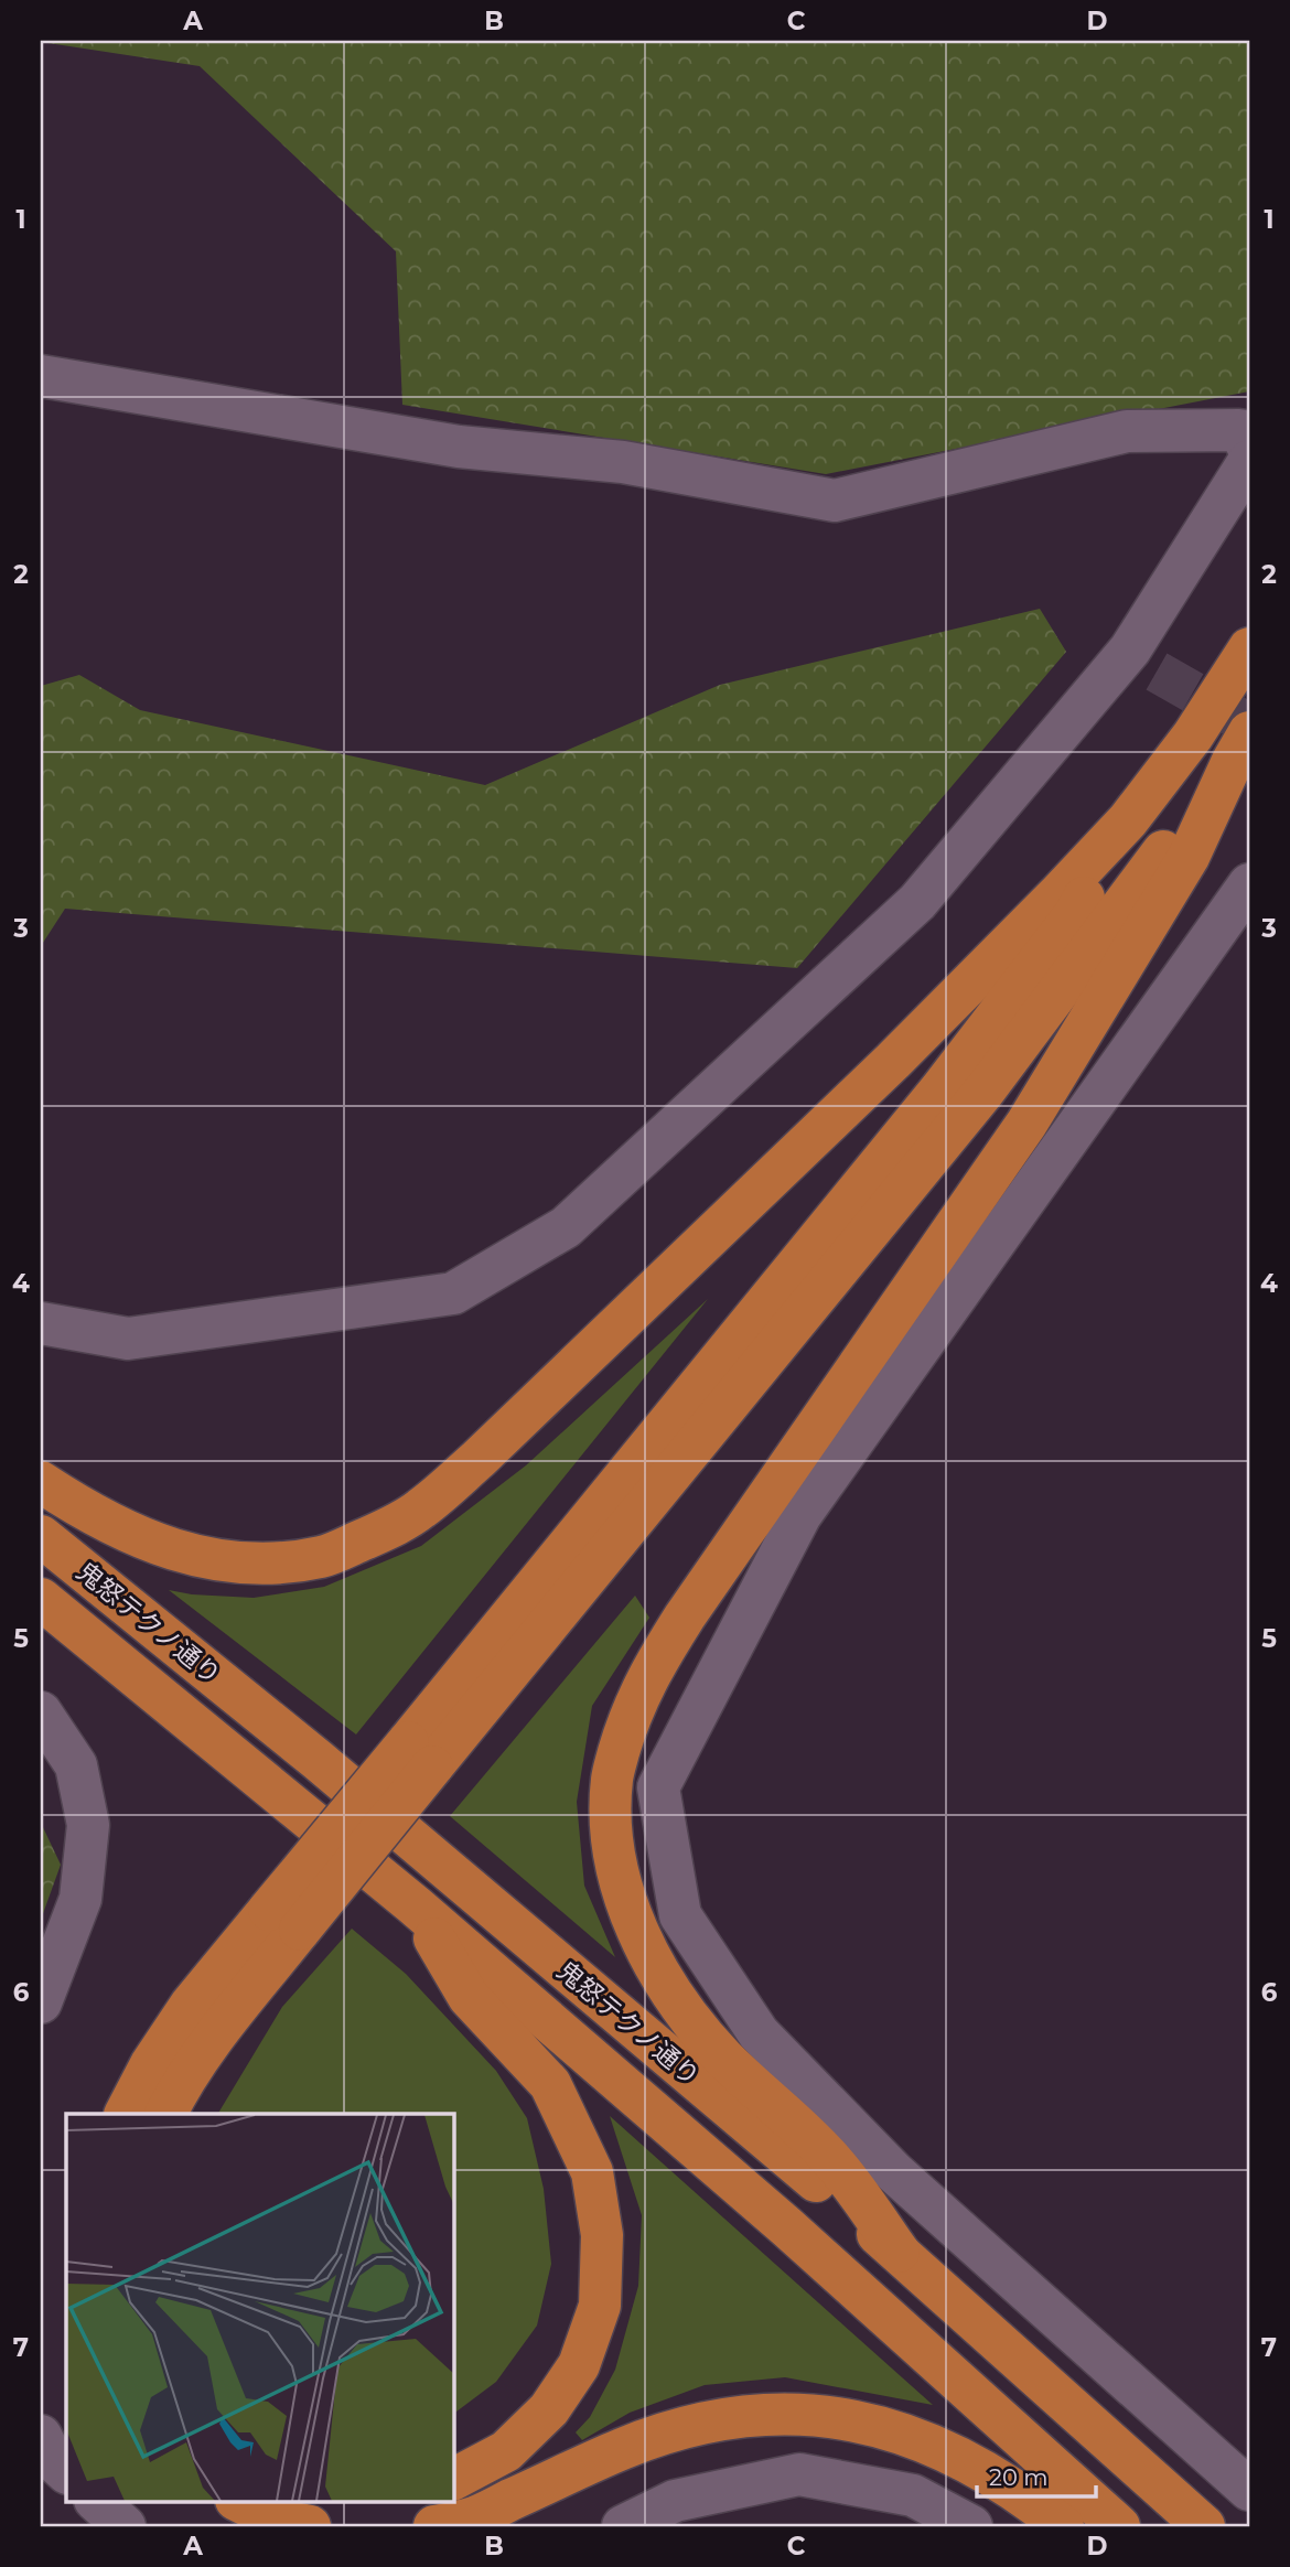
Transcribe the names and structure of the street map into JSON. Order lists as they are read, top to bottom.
{
  "streets": {
    "highway": ["鬼怒テクノ通り"]
  },
  "scale_bar": "20 m",
  "grid": {
    "columns": [
      "A",
      "B",
      "C",
      "D"
    ],
    "rows": [
      "1",
      "2",
      "3",
      "4",
      "5",
      "6",
      "7"
    ]
  }
}
